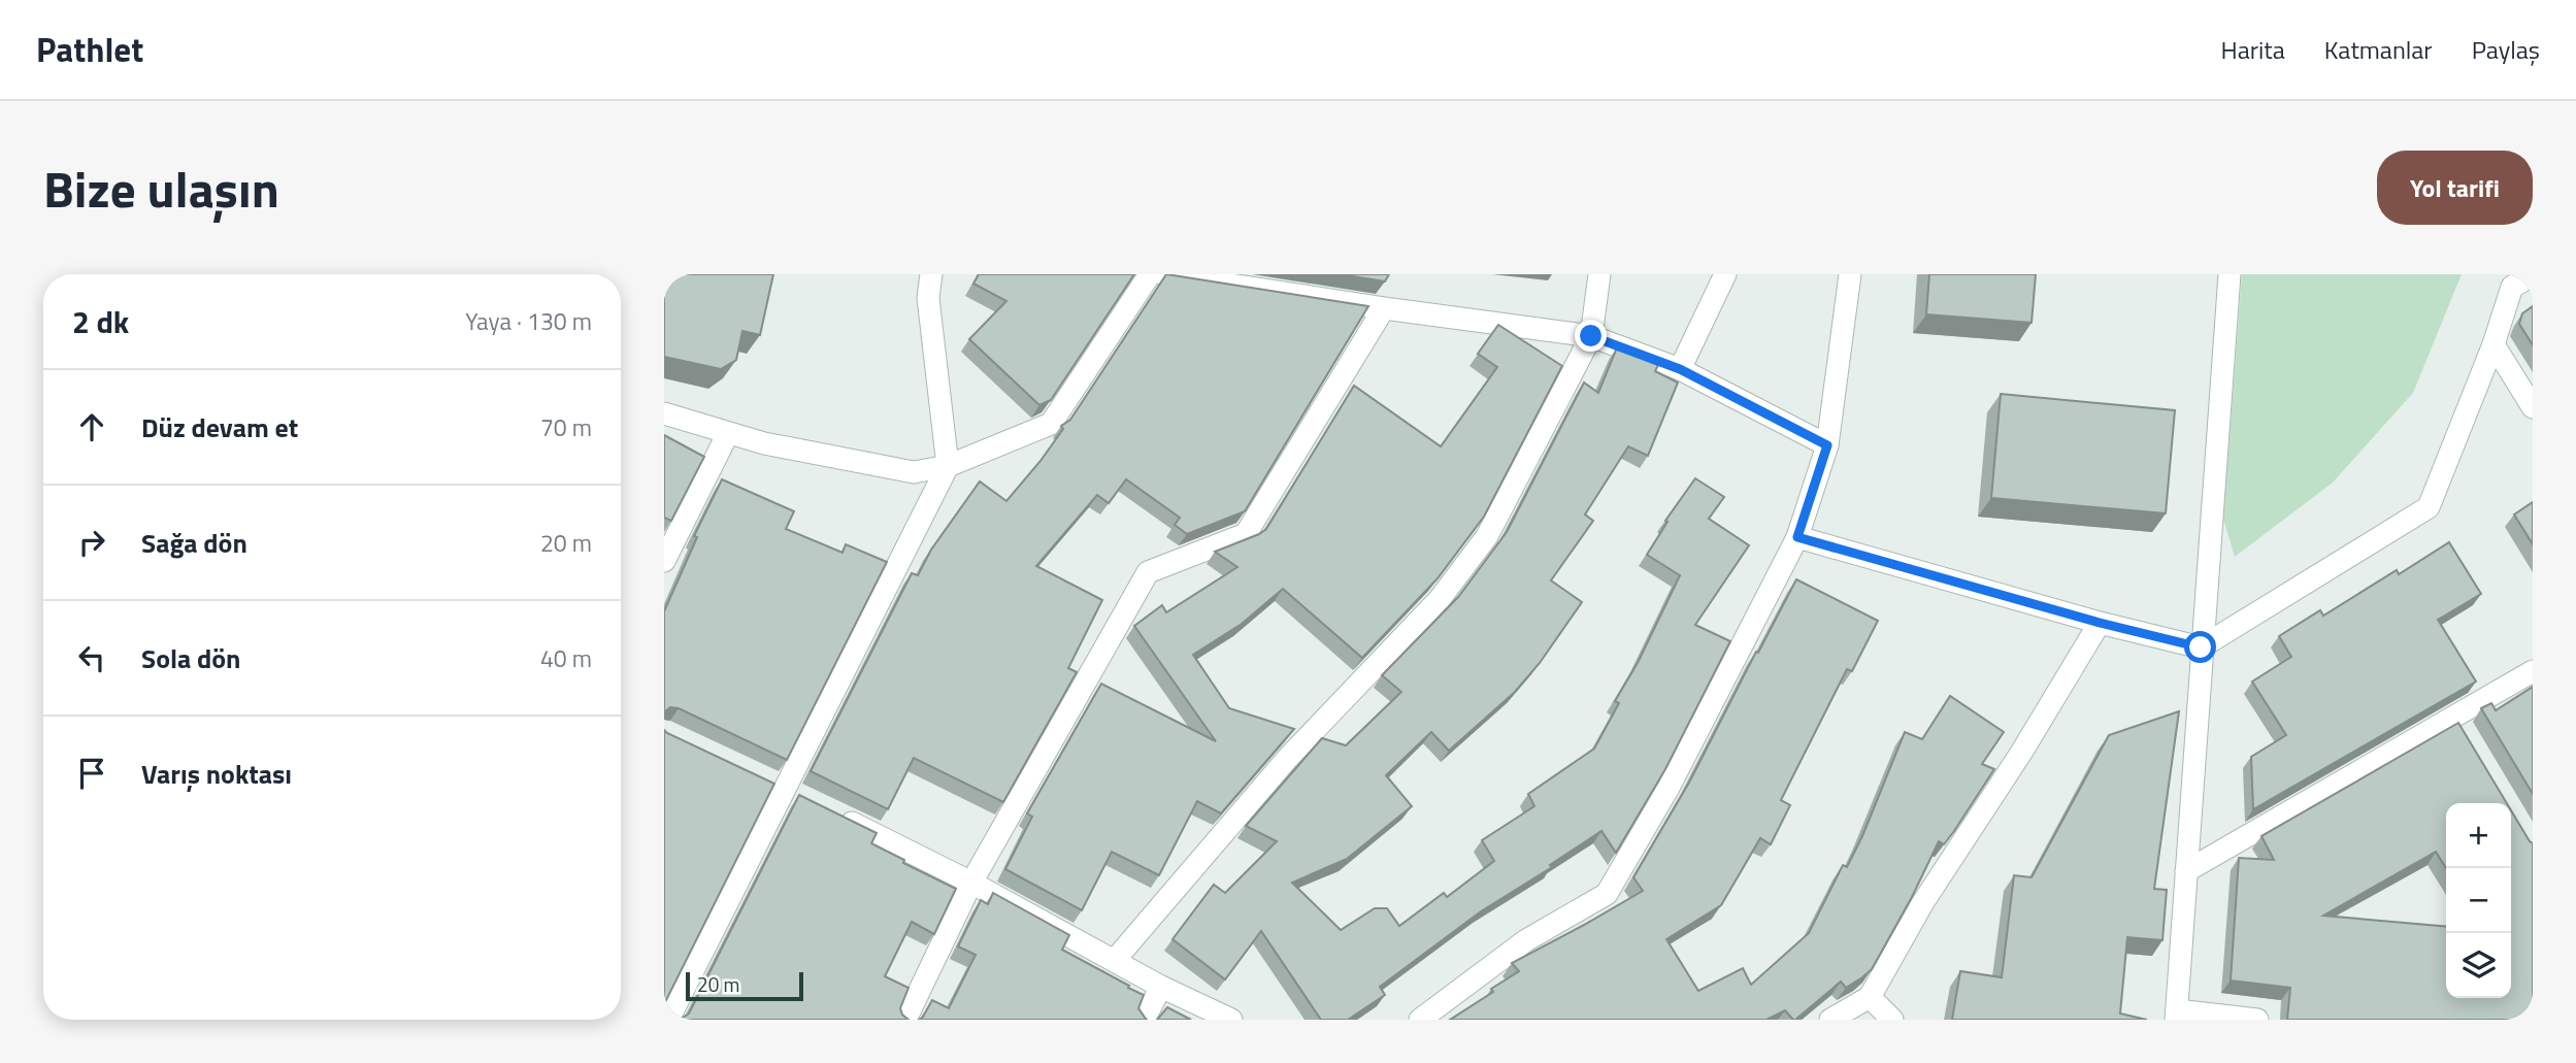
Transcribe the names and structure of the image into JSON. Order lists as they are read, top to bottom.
{
  "scale_bar": "20 m",
  "page": {
    "header": "Pathlet",
    "nav": ["Harita", "Katmanlar", "Paylaş"],
    "title": "Bize ulaşın",
    "buttons": "Yol tarifi",
    "heading": ["2 dk", "Yaya · 130 m"],
    "list": [
      ["Düz devam et", "70 m"],
      ["Sağa dön", "20 m"],
      ["Sola dön", "40 m"],
      "Varış noktası"
    ],
    "map_buttons": ["+", "−"],
    "scale": "20 m"
  }
}
